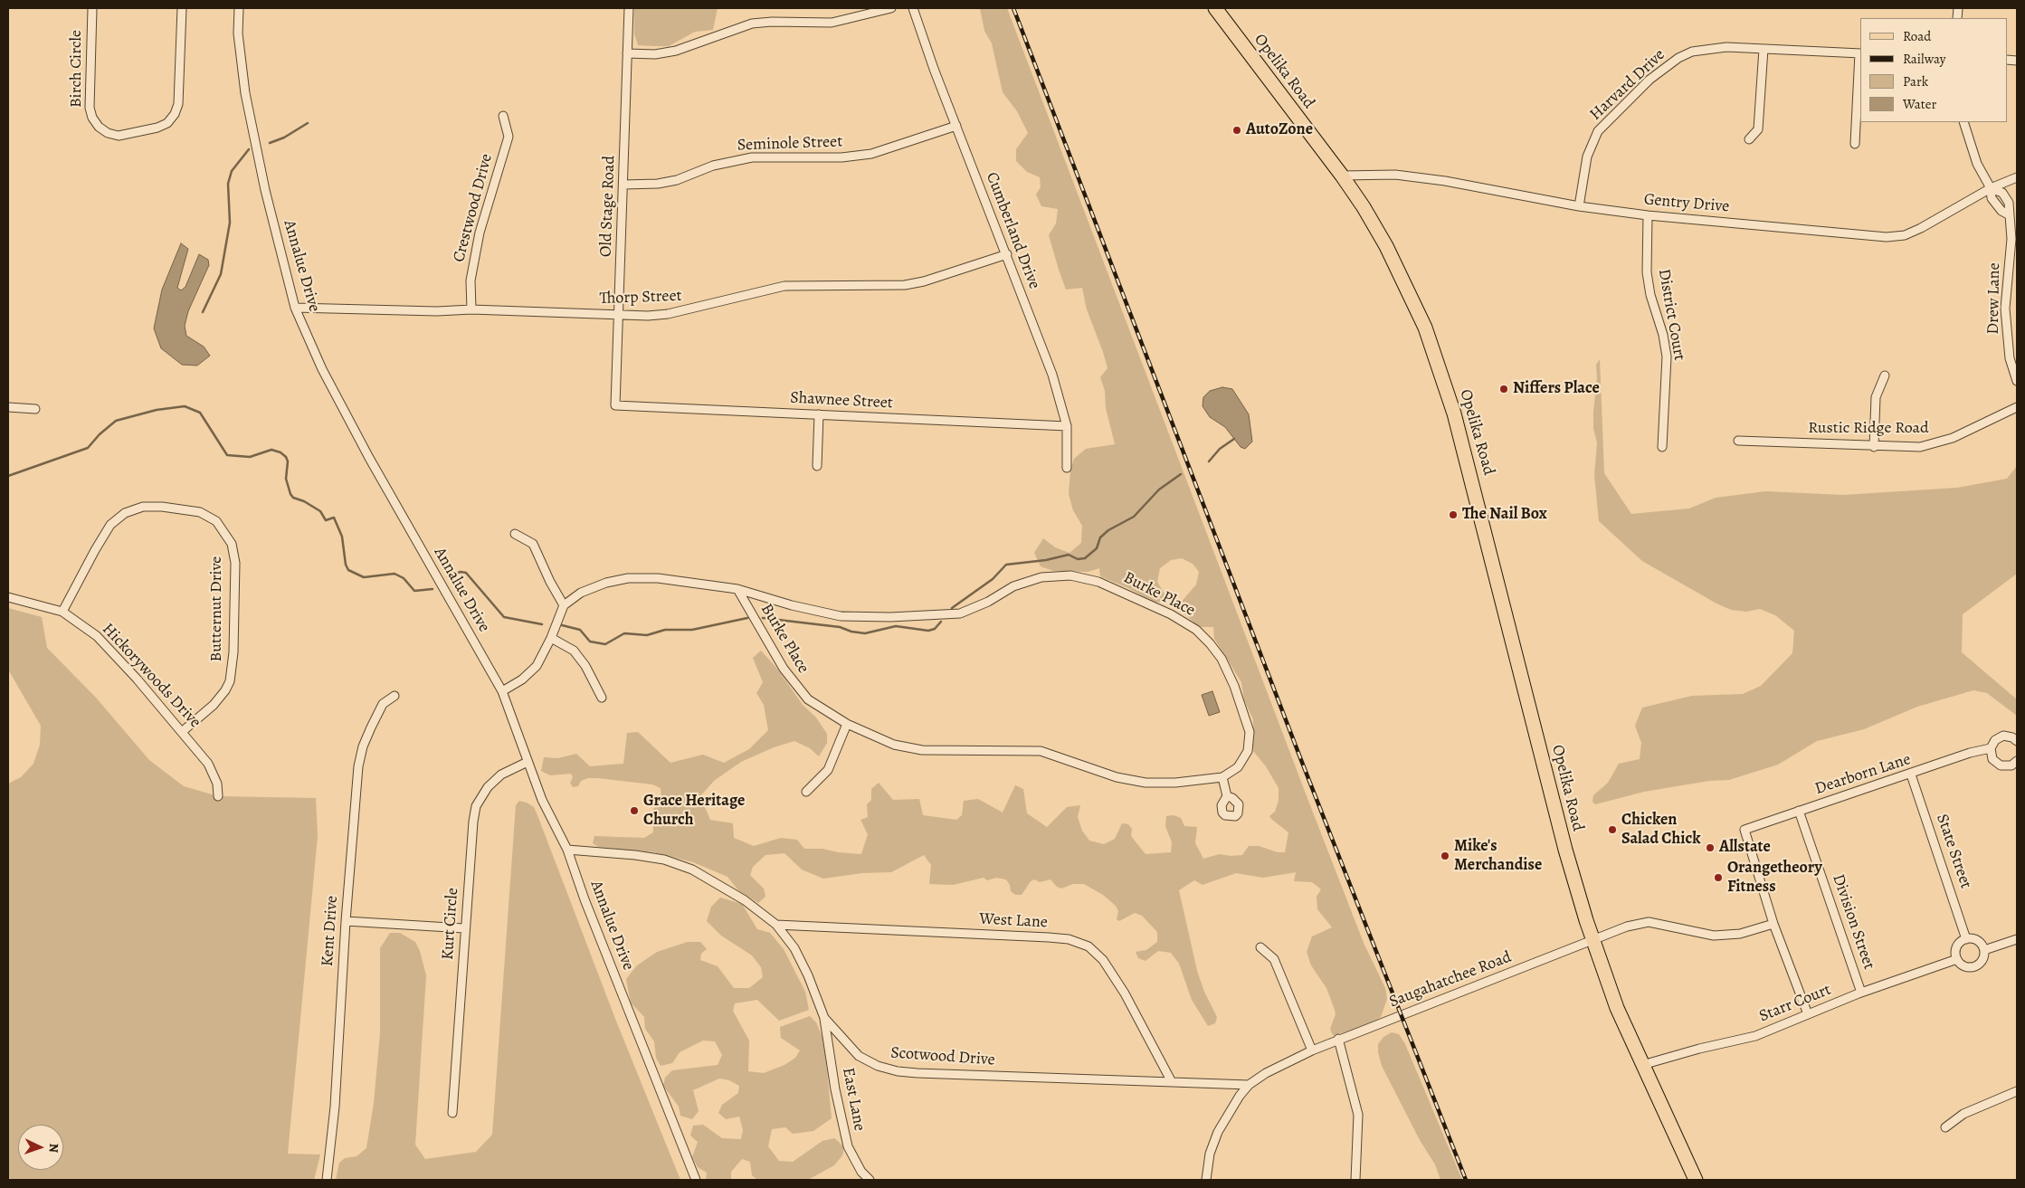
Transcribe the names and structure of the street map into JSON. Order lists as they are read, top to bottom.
{
  "streets": {
    "main road": ["Opelika Road"],
    "street": [
      "Birch Circle",
      "Harvard Drive",
      "Seminole Street",
      "Gentry Drive",
      "Old Stage Road",
      "Crestwood Drive",
      "Cumberland Drive",
      "Annalue Drive",
      "Thorp Street",
      "Drew Lane",
      "District Court",
      "Shawnee Street",
      "Rustic Ridge Road",
      "Burke Place",
      "Butternut Drive",
      "Hickorywoods Drive",
      "Dearborn Lane",
      "State Street",
      "West Lane",
      "Division Street",
      "Kurt Circle",
      "Kent Drive",
      "Saugahatchee Road",
      "Starr Court",
      "Scotwood Drive",
      "East Lane"
    ]
  },
  "crossings": [
    ["Opelika Road", "Gentry Drive"],
    ["Opelika Road", "Saugahatchee Road"],
    ["Opelika Road", "Starr Court"],
    ["Harvard Drive", "Gentry Drive"],
    ["Seminole Street", "Old Stage Road"],
    ["Seminole Street", "Cumberland Drive"],
    ["Gentry Drive", "Drew Lane"],
    ["Gentry Drive", "District Court"],
    ["Old Stage Road", "Thorp Street"],
    ["Old Stage Road", "Shawnee Street"],
    ["Crestwood Drive", "Thorp Street"],
    ["Cumberland Drive", "Thorp Street"],
    ["Cumberland Drive", "Shawnee Street"],
    ["Annalue Drive", "Thorp Street"],
    ["Annalue Drive", "Kurt Circle"],
    ["Annalue Drive", "Scotwood Drive"],
    ["Butternut Drive", "Hickorywoods Drive"],
    ["Dearborn Lane", "State Street"],
    ["Dearborn Lane", "Division Street"],
    ["Dearborn Lane", "Saugahatchee Road"],
    ["State Street", "Starr Court"],
    ["West Lane", "Scotwood Drive"],
    ["Division Street", "Starr Court"],
    ["Saugahatchee Road", "Scotwood Drive"],
    ["Scotwood Drive", "East Lane"]
  ],
  "places": [
    "AutoZone",
    "Niffers Place",
    "The Nail Box",
    "Grace Heritage Church",
    "Chicken Salad Chick",
    "Allstate",
    "Mike's Merchandise",
    "Orangetheory Fitness"
  ],
  "legend": [
    "Road",
    "Railway",
    "Park",
    "Water"
  ],
  "north": "right"
}
